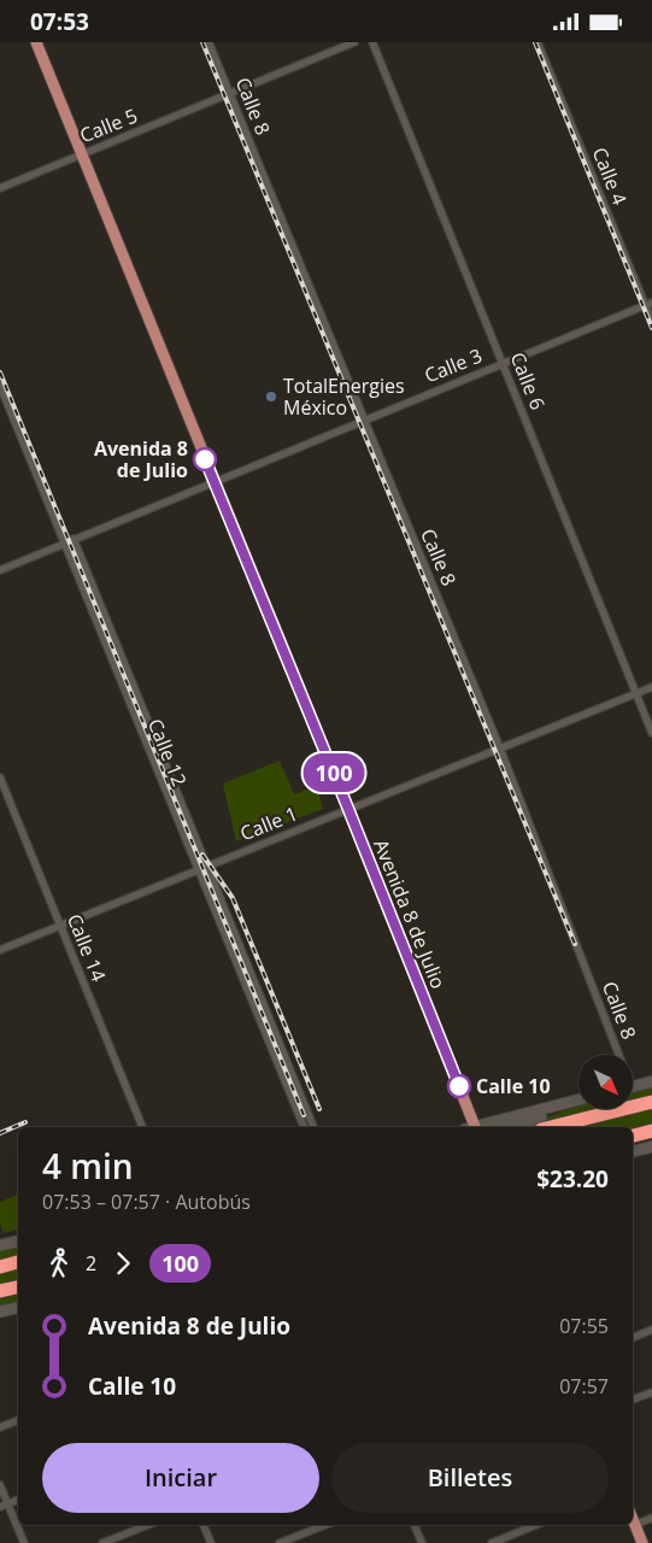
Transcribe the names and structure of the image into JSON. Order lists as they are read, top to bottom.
{
  "streets": {
    "main road": ["Avenida 8 de Julio"],
    "street": [
      "Calle 8",
      "Calle 5",
      "Calle 4",
      "Calle 3",
      "Calle 6",
      "Calle 12",
      "Calle 1",
      "Calle 14"
    ]
  },
  "crossings": [
    ["Calle 8", "Calle 5"],
    ["Calle 8", "Calle 3"],
    ["Calle 8", "Calle 1"],
    ["Calle 5", "Avenida 8 de Julio"],
    ["Calle 4", "Calle 3"],
    ["Calle 3", "Calle 6"],
    ["Calle 3", "Calle 12"],
    ["Calle 3", "Avenida 8 de Julio"],
    ["Calle 6", "Calle 1"],
    ["Calle 12", "Calle 1"],
    ["Calle 1", "Avenida 8 de Julio"],
    ["Calle 1", "Calle 14"]
  ],
  "places": ["TotalEnergies México", "Avenida 8 de Julio", "Calle 10"],
  "lines": ["bus line 100"],
  "north": "bottom right",
  "page": {
    "status": "07:53",
    "on_map": "100",
    "heading": ["4 min", "07:53 – 07:57 · Autobús", "$23.20"],
    "legs": ["2", "100"],
    "list": [
      {
        "name": "Avenida 8 de Julio",
        "value": "07:55"
      },
      {
        "name": "Calle 10",
        "value": "07:57"
      }
    ],
    "buttons": ["Iniciar", "Billetes"]
  }
}
